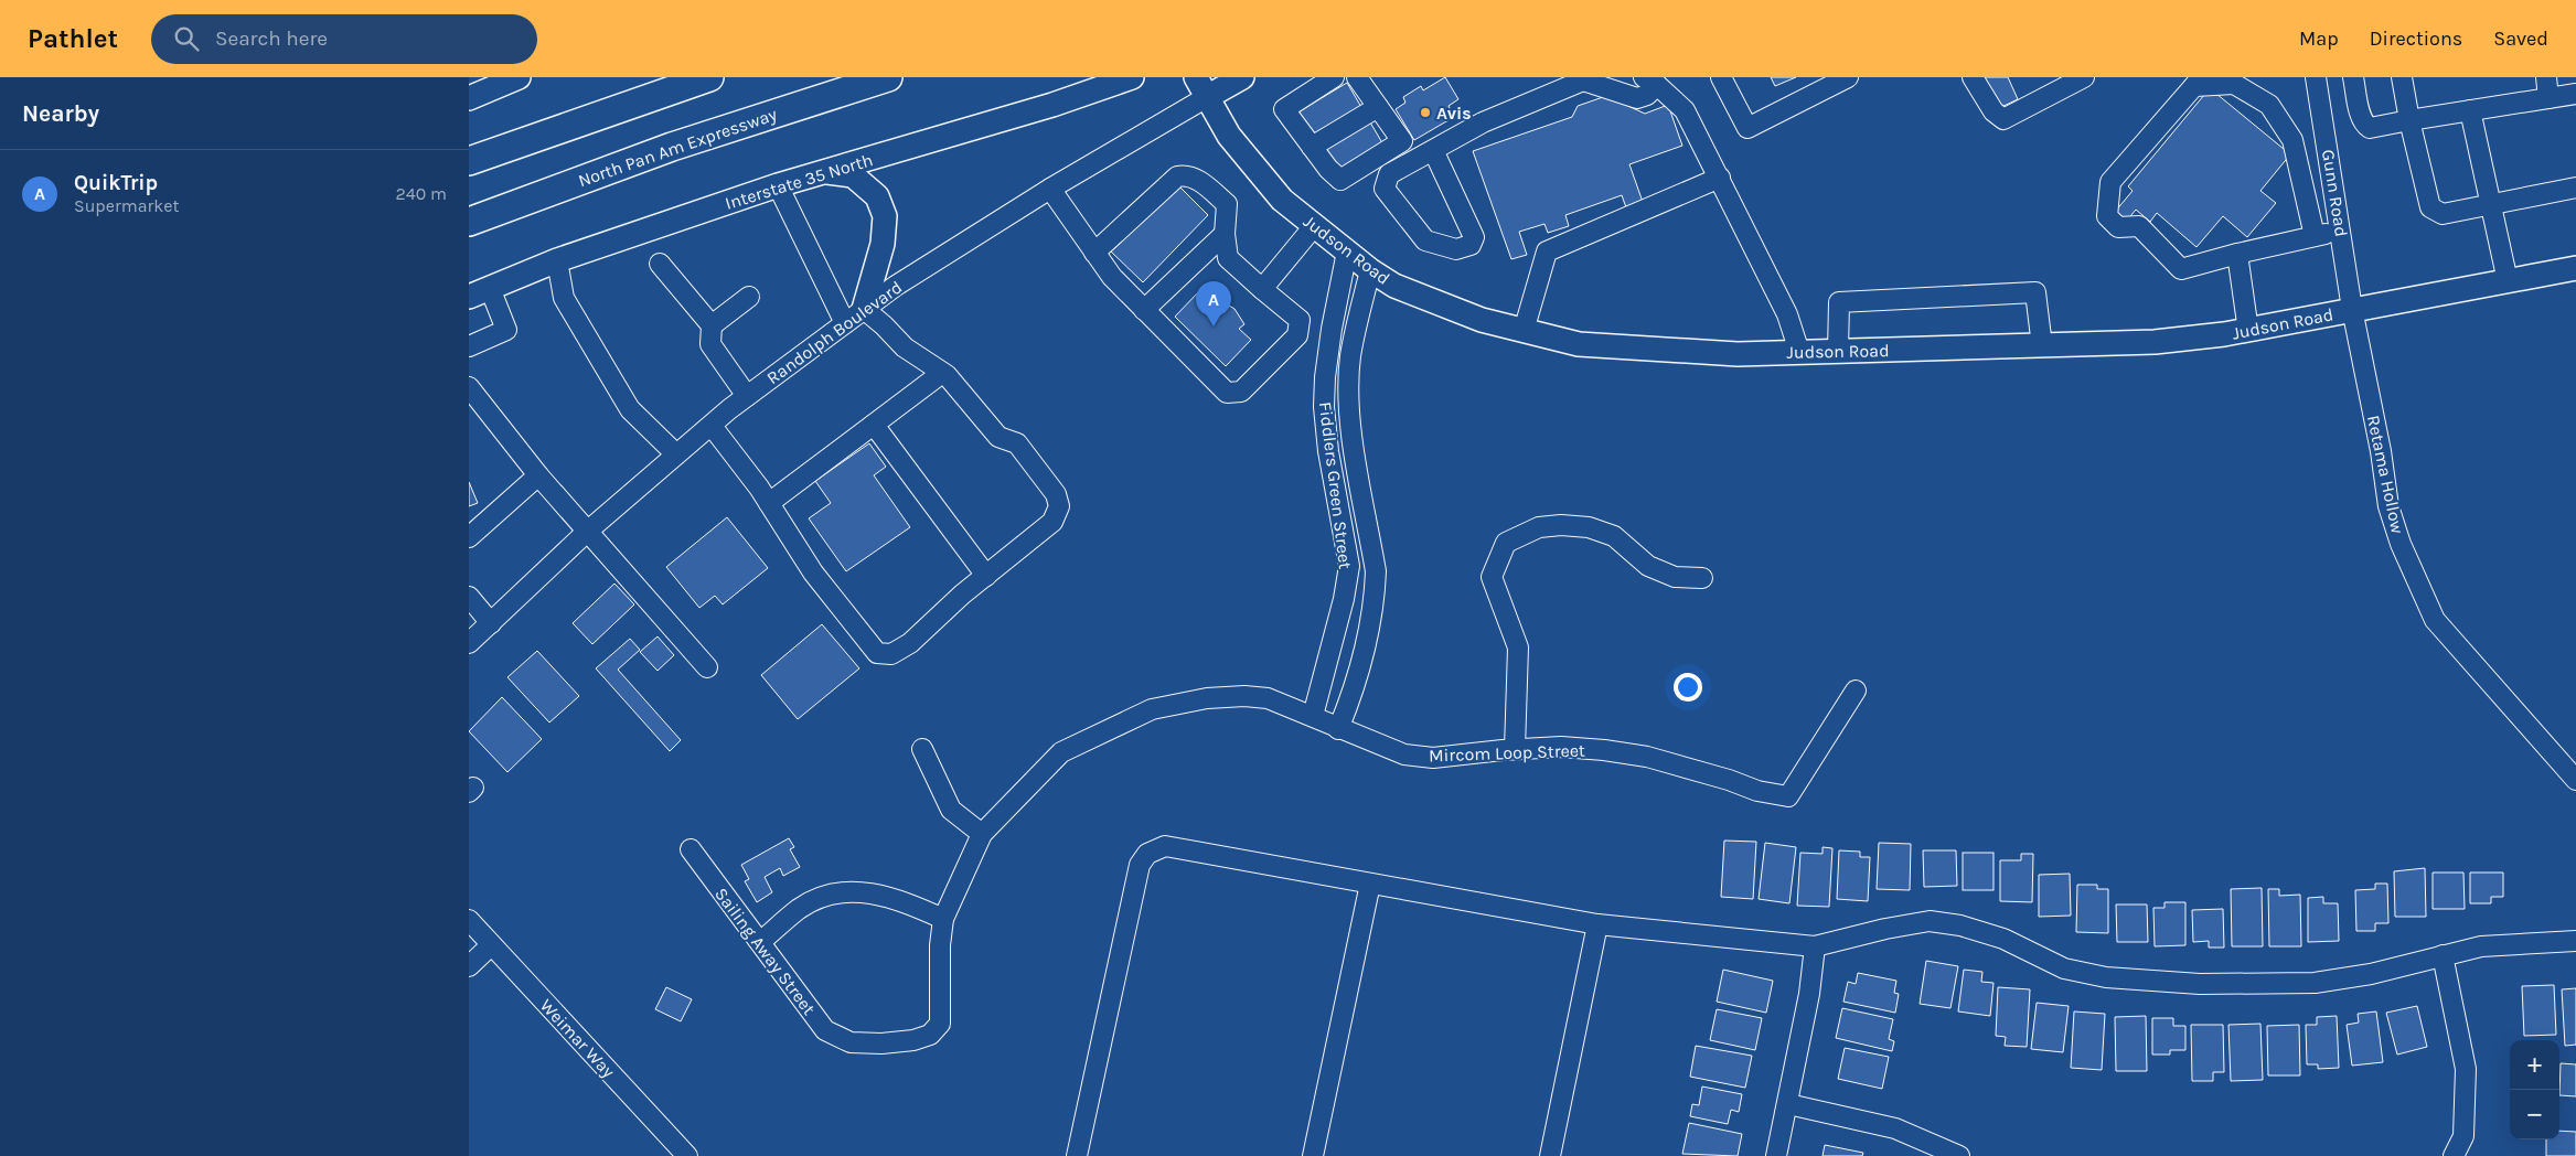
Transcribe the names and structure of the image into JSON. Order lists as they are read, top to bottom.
{
  "streets": {
    "highway": ["North Pan Am Expressway"],
    "main road": ["Interstate 35 North", "Judson Road", "Randolph Boulevard"],
    "street": [
      "Gunn Road",
      "Retama Hollow",
      "Fiddlers Green Street",
      "Mircom Loop Street",
      "Sailing Away Street",
      "Weimar Way"
    ]
  },
  "crossings": [
    ["Gunn Road", "Judson Road"],
    ["Gunn Road", "Retama Hollow"],
    ["Judson Road", "Randolph Boulevard"],
    ["Judson Road", "Retama Hollow"],
    ["Judson Road", "Fiddlers Green Street"],
    ["Fiddlers Green Street", "Mircom Loop Street"],
    ["Mircom Loop Street", "Sailing Away Street"]
  ],
  "places": ["Avis"],
  "page": {
    "header": "Pathlet",
    "search": "Search here",
    "nav": ["Map", "Directions", "Saved"],
    "heading": "Nearby",
    "list": [
      {
        "mark": "A",
        "name": "QuikTrip",
        "note": "Supermarket",
        "value": "240 m"
      }
    ],
    "pins": "A",
    "map_buttons": ["+", "−"]
  }
}
